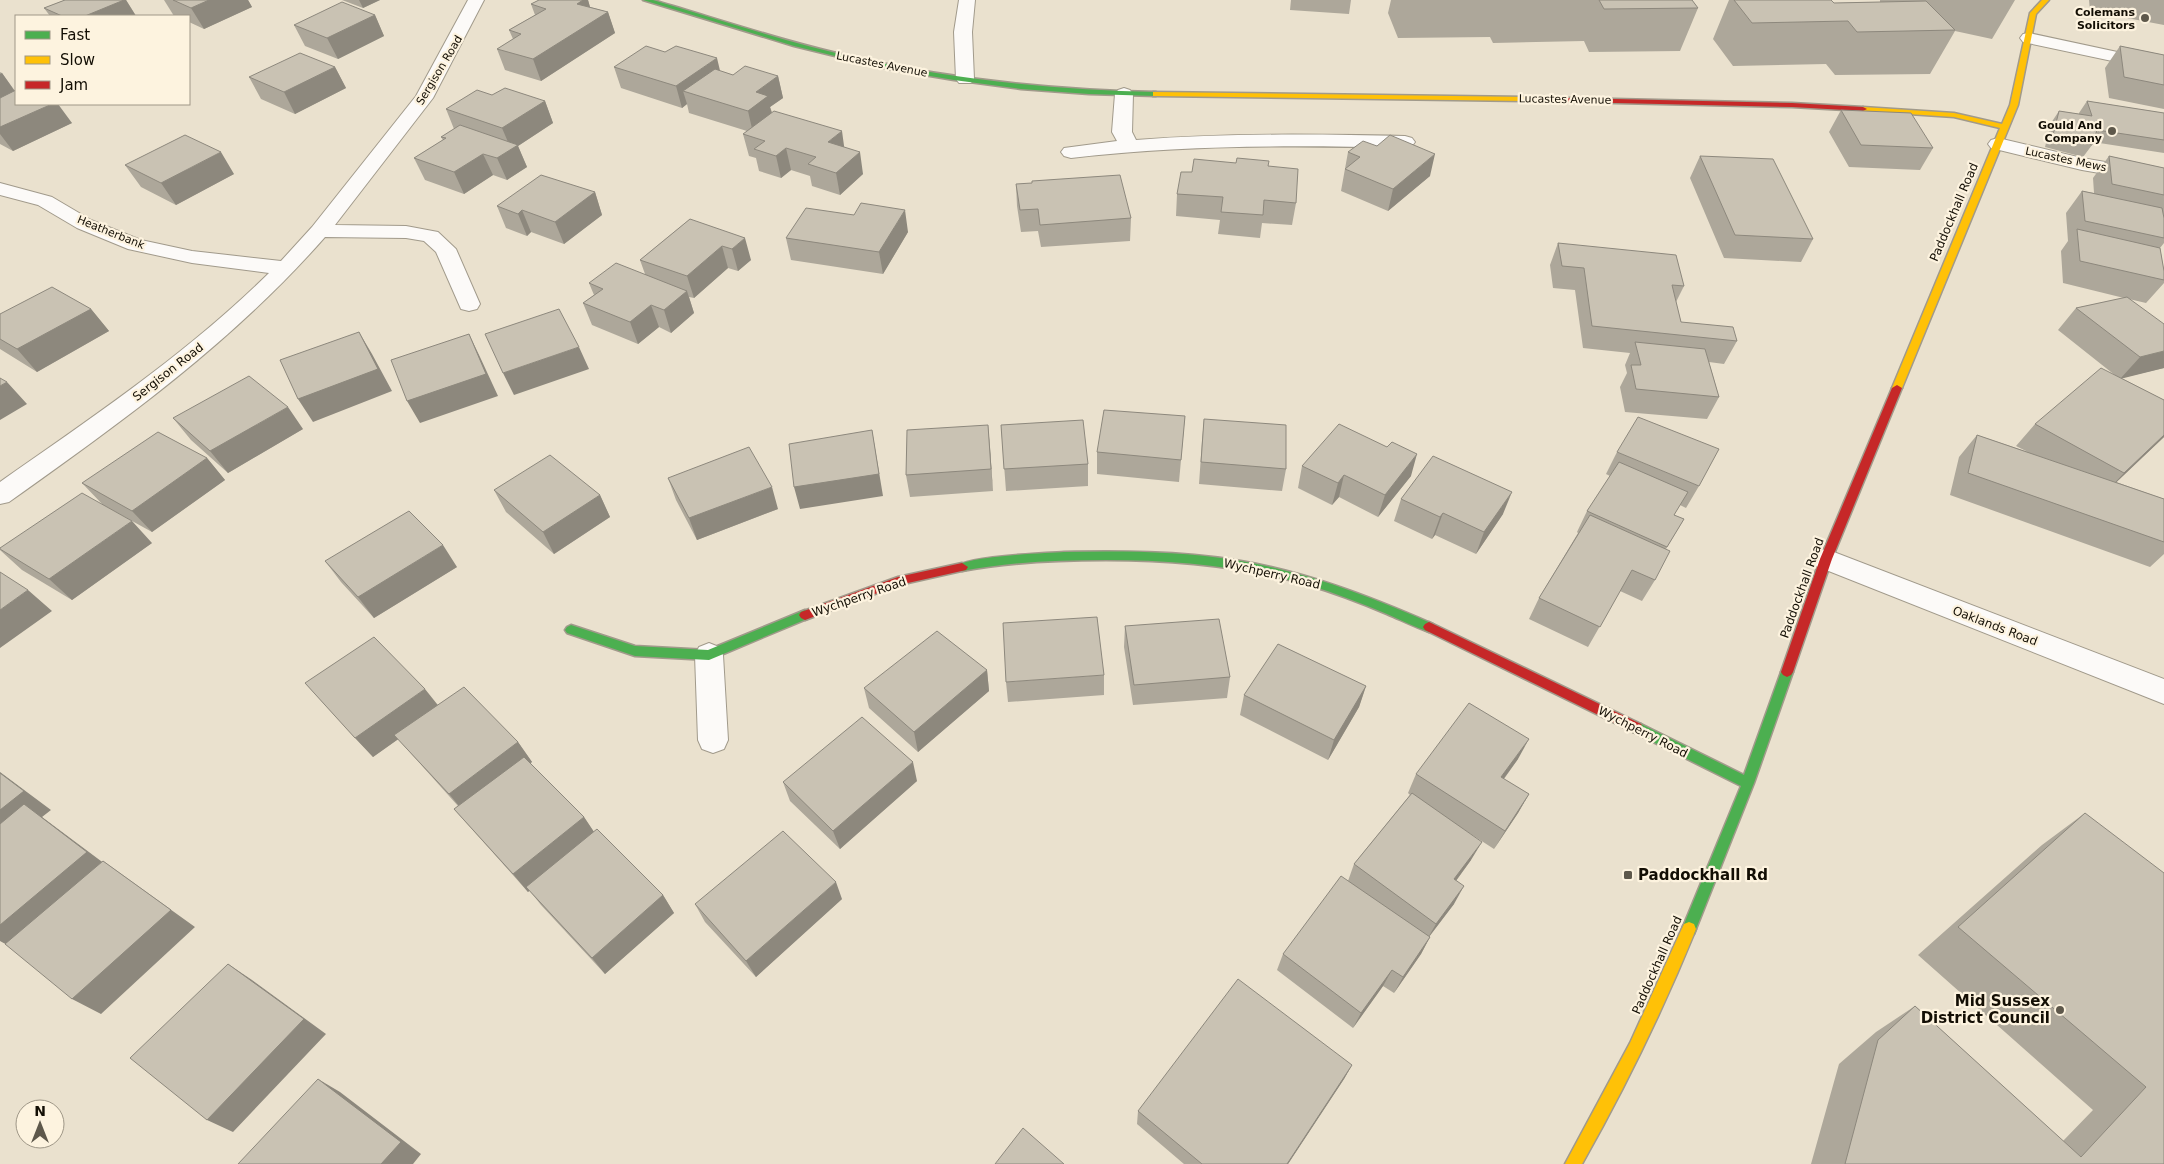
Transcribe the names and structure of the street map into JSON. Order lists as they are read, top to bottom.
{
  "streets": {
    "street": [
      "Lucastes Avenue",
      "Sergison Road",
      "Lucastes Mews",
      "Paddockhall Road",
      "Heatherbank",
      "Wychperry Road",
      "Oaklands Road"
    ]
  },
  "crossings": [
    ["Lucastes Avenue", "Lucastes Mews"],
    ["Lucastes Avenue", "Paddockhall Road"],
    ["Sergison Road", "Heatherbank"],
    ["Lucastes Mews", "Paddockhall Road"],
    ["Paddockhall Road", "Wychperry Road"],
    ["Paddockhall Road", "Oaklands Road"]
  ],
  "places": {
    "other": ["Colemans Solicitors", "Gould And Company", "Mid Sussex District Council"],
    "transit": ["Paddockhall Rd"]
  },
  "legend": ["Fast", "Slow", "Jam"],
  "north": "top"
}
